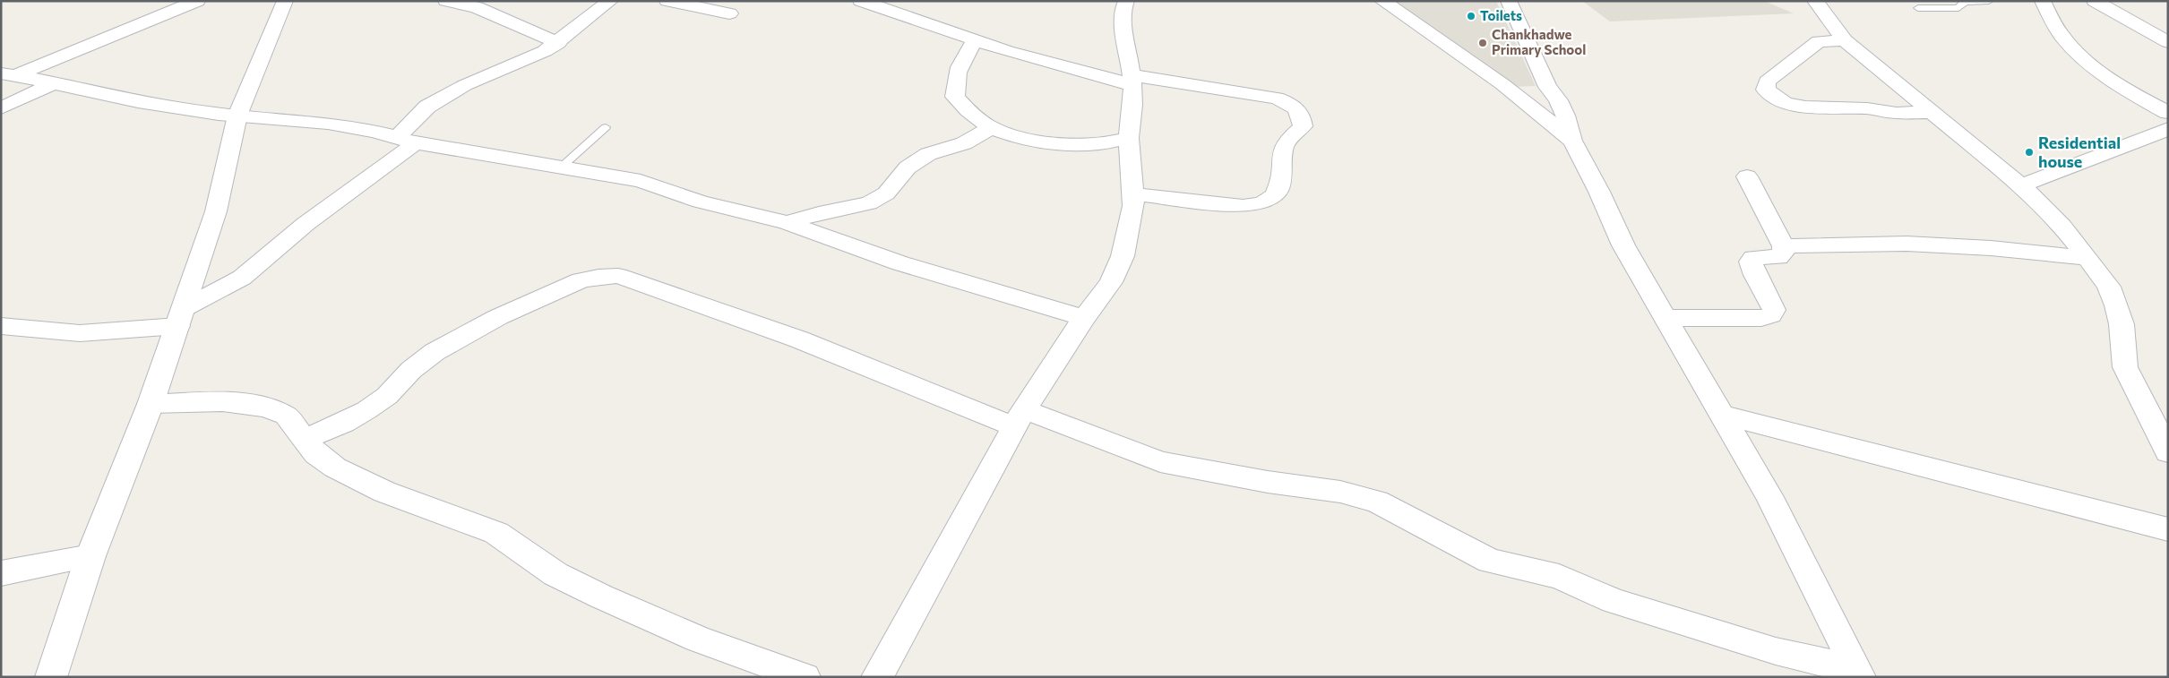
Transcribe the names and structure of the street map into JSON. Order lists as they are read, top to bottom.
{
  "places": ["Toilets", "Chankhadwe Primary School", "Residential house"]
}
